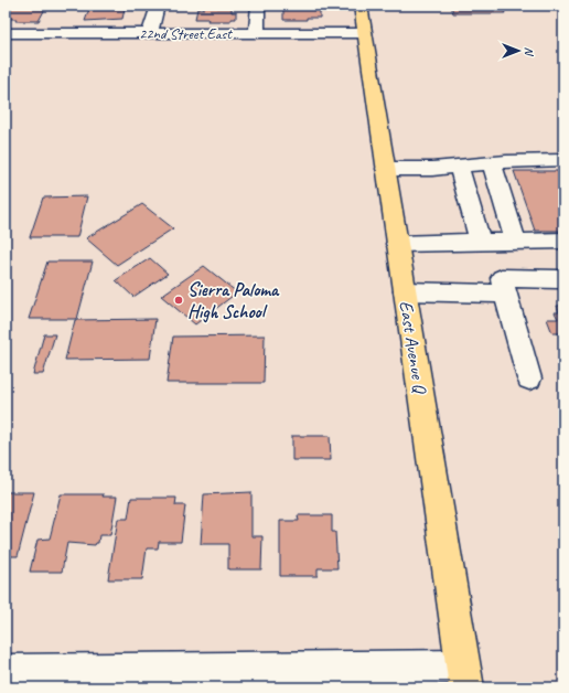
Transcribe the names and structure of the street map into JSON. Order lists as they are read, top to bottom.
{
  "streets": {
    "main road": ["East Avenue Q"],
    "street": ["22nd Street East"]
  },
  "crossings": [
    ["22nd Street East", "East Avenue Q"]
  ],
  "places": ["Sierra Paloma High School"],
  "north": "right"
}
